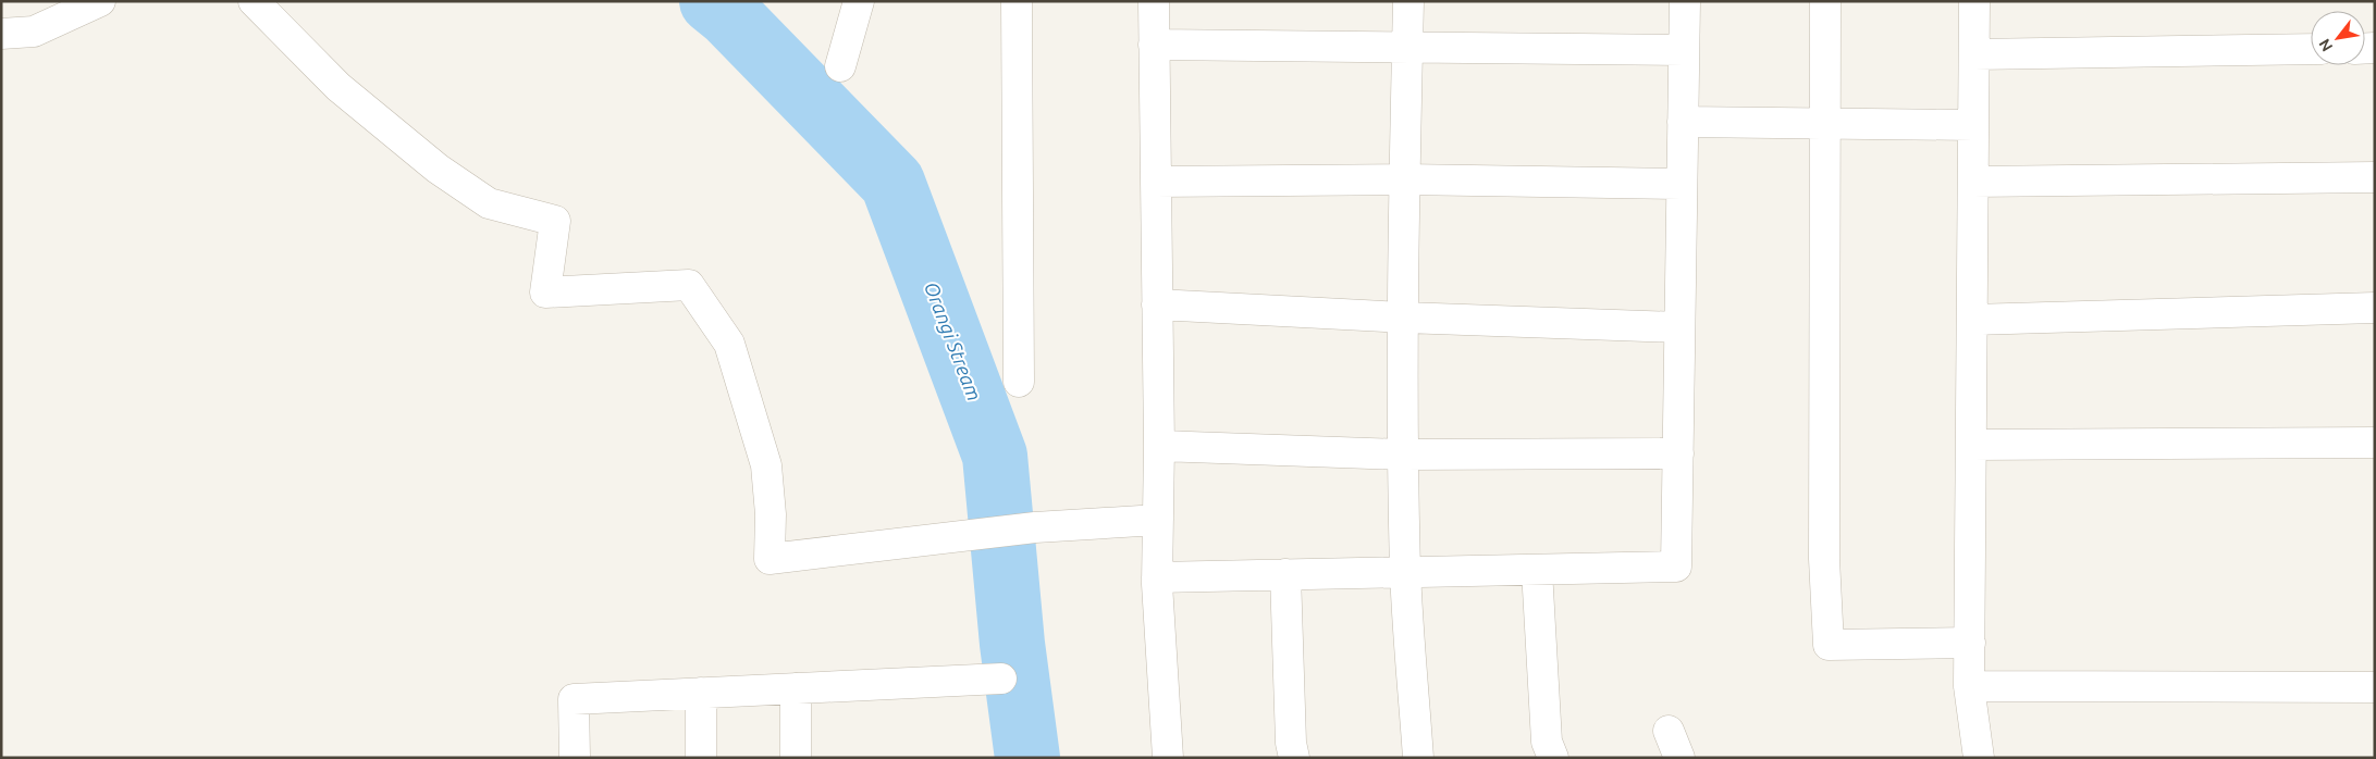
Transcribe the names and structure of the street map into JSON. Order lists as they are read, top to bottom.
{
  "water": ["Orangi Stream"],
  "north": "bottom left"
}
